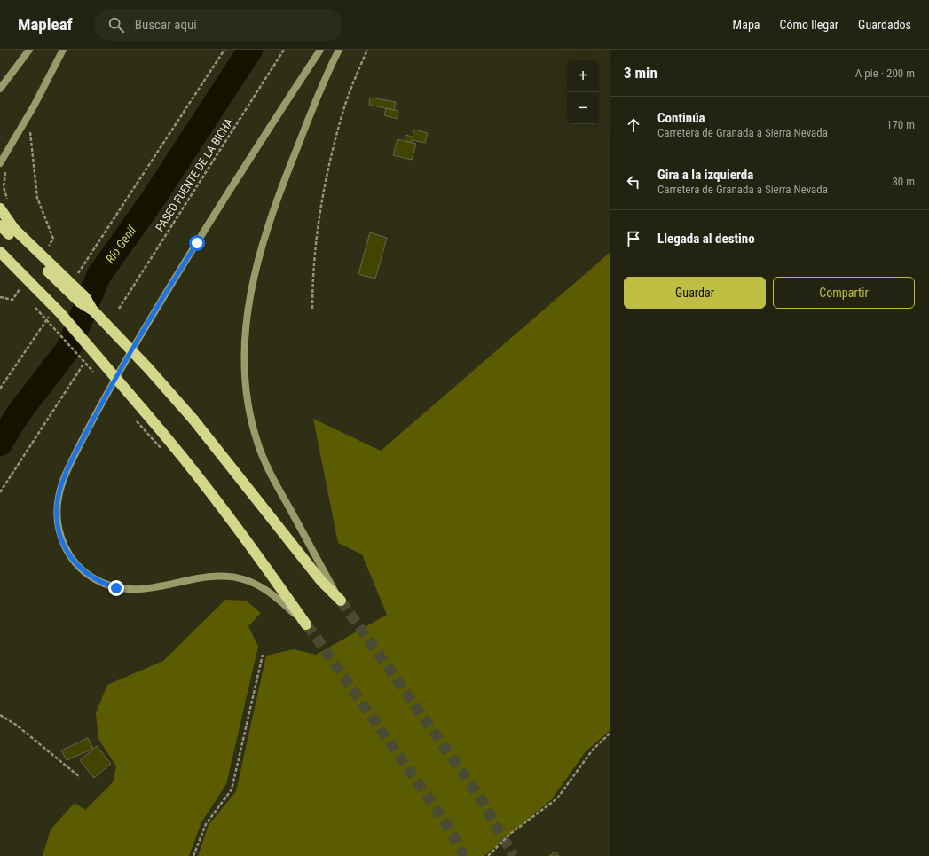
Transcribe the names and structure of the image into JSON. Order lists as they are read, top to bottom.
{
  "streets": {
    "path": ["PASEO FUENTE DE LA BICHA"]
  },
  "water": ["Río Genil"],
  "page": {
    "header": "Mapleaf",
    "search": "Buscar aquí",
    "nav": ["Mapa", "Cómo llegar", "Guardados"],
    "heading": ["3 min", "A pie · 200 m"],
    "map_buttons": ["+", "−"],
    "list": [
      ["Continúa", "Carretera de Granada a Sierra Nevada", "170 m"],
      ["Gira a la izquierda", "Carretera de Granada a Sierra Nevada", "30 m"],
      "Llegada al destino"
    ],
    "buttons": ["Guardar", "Compartir"]
  }
}
